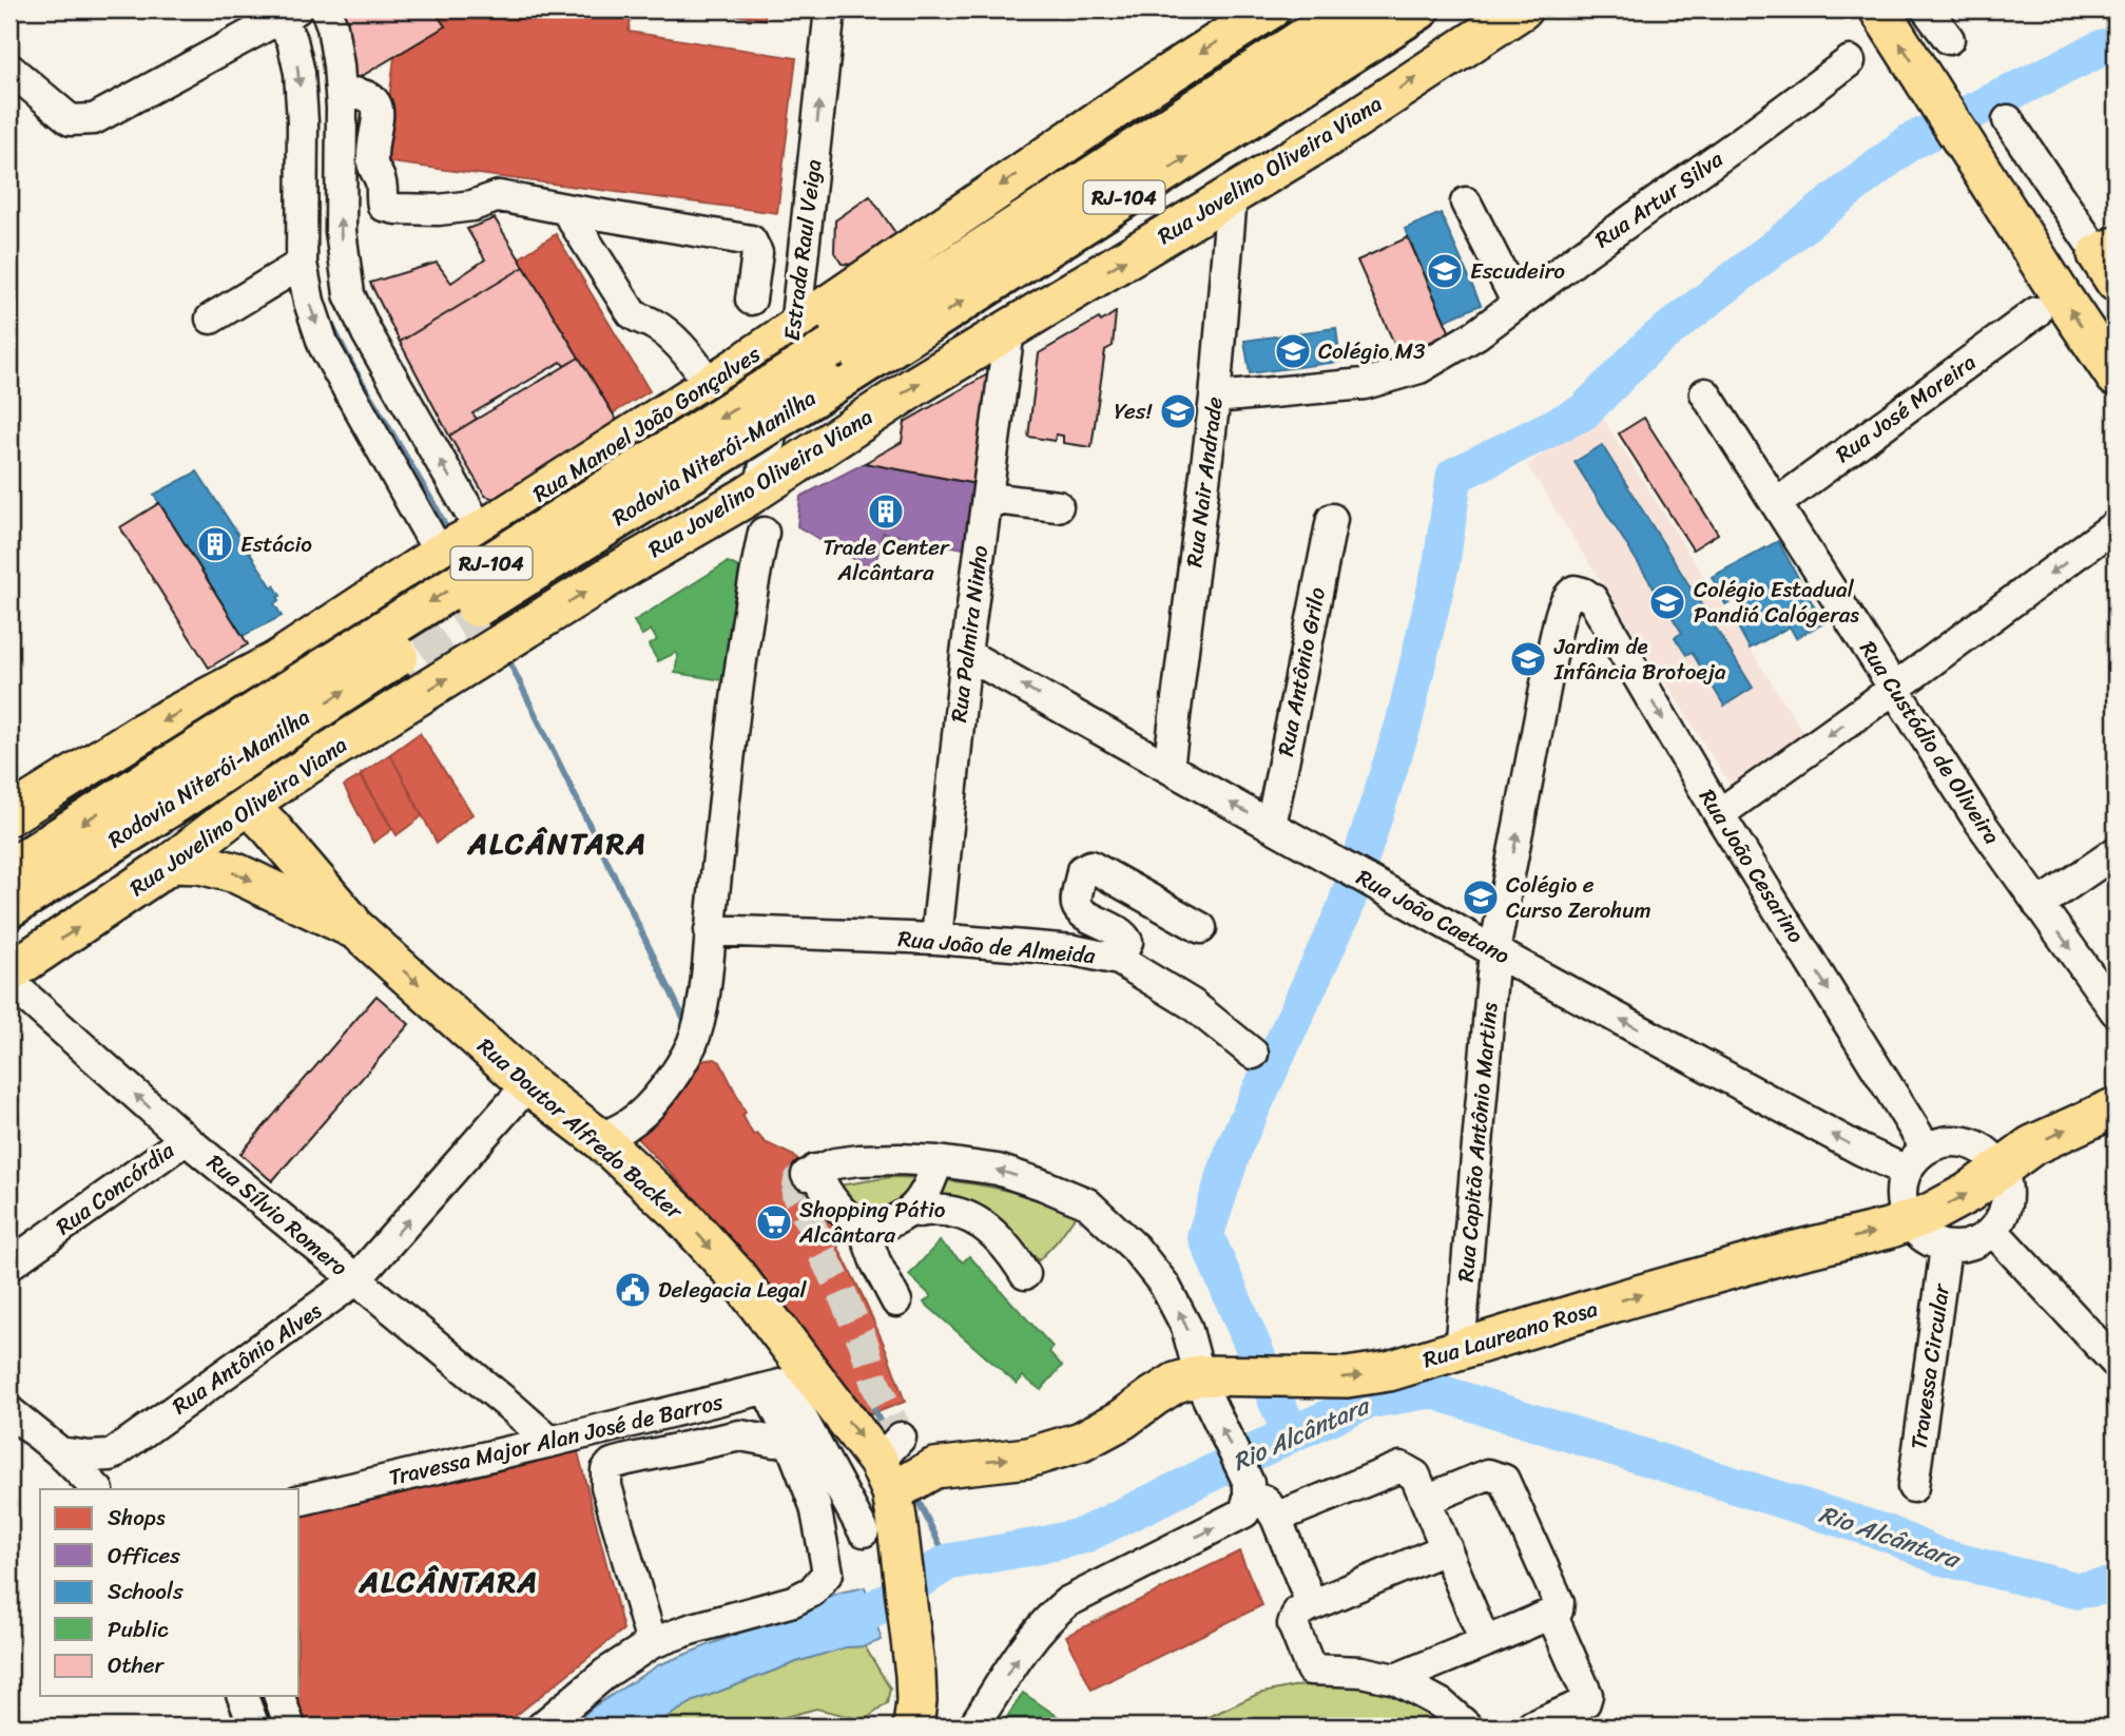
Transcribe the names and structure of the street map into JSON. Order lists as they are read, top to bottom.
{
  "streets": {
    "highway": ["RJ-104", "Rodovia Niterói-Manilha"],
    "main road": [
      "Rua Jovelino Oliveira Viana",
      "Rua Manoel João Gonçalves",
      "Rua Doutor Alfredo Backer",
      "Rua Laureano Rosa"
    ],
    "street": [
      "Rua Artur Silva",
      "Estrada Raul Veiga",
      "Rua José Moreira",
      "Rua Nair Andrade",
      "Rua Palmira Ninho",
      "Rua Antônio Grilo",
      "Rua Custódio de Oliveira",
      "Rua João Cesarino",
      "Rua João Caetano",
      "Rua João de Almeida",
      "Rua Capitão Antônio Martins",
      "Rua Concórdia",
      "Rua Sílvio Romero",
      "Rua Antônio Alves",
      "Travessa Circular",
      "Travessa Major Alan José de Barros"
    ]
  },
  "crossings": [
    ["Rua Jovelino Oliveira Viana", "Estrada Raul Veiga"],
    ["Rua Jovelino Oliveira Viana", "Rua Nair Andrade"],
    ["Rua Jovelino Oliveira Viana", "Rua Palmira Ninho"],
    ["Rua Jovelino Oliveira Viana", "Rua Doutor Alfredo Backer"],
    ["Rua Artur Silva", "Rua Nair Andrade"],
    ["Estrada Raul Veiga", "Rua Manoel João Gonçalves"],
    ["Rua José Moreira", "Rua Custódio de Oliveira"],
    ["Rua Nair Andrade", "Rua João Caetano"],
    ["Rua Palmira Ninho", "Rua João Caetano"],
    ["Rua Palmira Ninho", "Rua João de Almeida"],
    ["Rua Antônio Grilo", "Rua João Caetano"],
    ["Rua João Cesarino", "Rua Capitão Antônio Martins"],
    ["Rua João Caetano", "Rua Capitão Antônio Martins"],
    ["Rua Doutor Alfredo Backer", "Rua Laureano Rosa"],
    ["Rua Doutor Alfredo Backer", "Rua Antônio Alves"],
    ["Rua Doutor Alfredo Backer", "Travessa Major Alan José de Barros"],
    ["Rua Capitão Antônio Martins", "Rua Laureano Rosa"],
    ["Rua Concórdia", "Rua Sílvio Romero"],
    ["Rua Sílvio Romero", "Rua Antônio Alves"],
    ["Rua Sílvio Romero", "Travessa Major Alan José de Barros"]
  ],
  "one_way": [
    "Rua Jovelino Oliveira Viana",
    "Estrada Raul Veiga",
    "Rua Manoel João Gonçalves",
    "Rua João Cesarino",
    "Rua João Caetano",
    "Rua Doutor Alfredo Backer",
    "Rua Capitão Antônio Martins",
    "Rua Laureano Rosa",
    "Rua Antônio Alves"
  ],
  "districts": ["ALCÂNTARA", "ALCÂNTARA"],
  "water": ["Rio Alcântara"],
  "places": {
    "school or university": [
      "Escudeiro",
      "Colégio M3",
      "Yes!",
      "Colégio Estadual Pandiá Calógeras",
      "Jardim de Infância Brotoeja",
      "Colégio e Curso Zerohum"
    ],
    "building": ["Trade Center Alcântara", "Estácio"],
    "supermarket": ["Shopping Pátio Alcântara"],
    "public building": ["Delegacia Legal"]
  },
  "legend": [
    "Shops",
    "Offices",
    "Schools",
    "Public",
    "Other"
  ]
}
